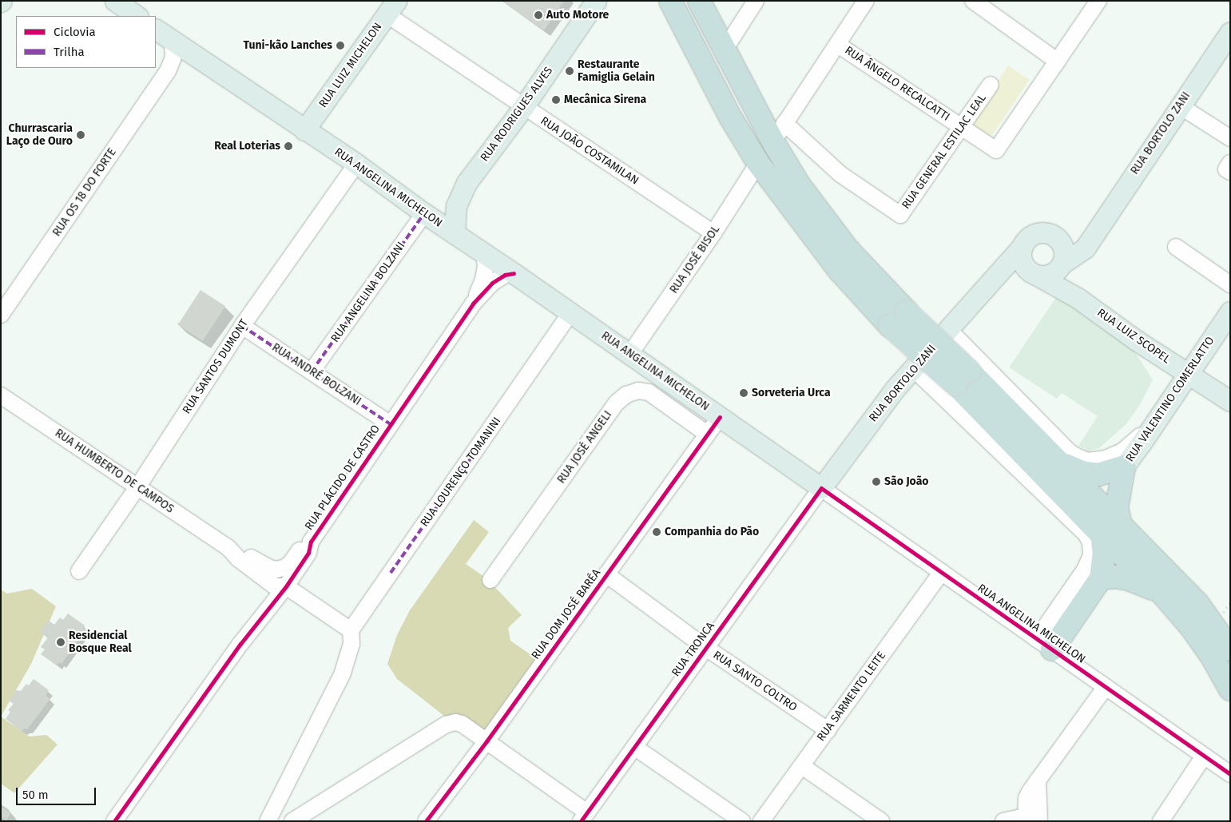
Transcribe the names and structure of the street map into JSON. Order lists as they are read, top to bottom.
{
  "streets": {
    "main road": [
      "RUA LUIZ MICHELON",
      "RUA RODRIGUES ALVES",
      "RUA BORTOLO ZANI",
      "RUA ANGELINA MICHELON",
      "RUA LUIZ SCOPEL",
      "RUA VALENTINO COMERLATTO"
    ],
    "street": [
      "RUA ÂNGELO RECALCATTI",
      "RUA JOÃO COSTAMILAN",
      "RUA GENERAL ESTILAC LEAL",
      "RUA OS 18 DO FORTE",
      "RUA JOSÉ BISOL",
      "RUA ANGELINA BOLZANI",
      "RUA SANTOS DUMONT",
      "RUA ANDRÉ BOLZANI",
      "RUA JOSÉ ANGELI",
      "RUA HUMBERTO DE CAMPOS",
      "RUA LOURENÇO TOMANINI",
      "RUA PLÁCIDO DE CASTRO",
      "RUA DOM JOSÉ BARÉA",
      "RUA TRONCA",
      "RUA SANTO COLTRO",
      "RUA SARMENTO LEITE"
    ]
  },
  "crossings": [
    ["RUA LUIZ MICHELON", "RUA JOÃO COSTAMILAN"],
    ["RUA LUIZ MICHELON", "RUA ANGELINA MICHELON"],
    ["RUA ÂNGELO RECALCATTI", "RUA GENERAL ESTILAC LEAL"],
    ["RUA RODRIGUES ALVES", "RUA JOÃO COSTAMILAN"],
    ["RUA RODRIGUES ALVES", "RUA ANGELINA MICHELON"],
    ["RUA BORTOLO ZANI", "RUA ANGELINA MICHELON"],
    ["RUA BORTOLO ZANI", "RUA LUIZ SCOPEL"],
    ["RUA BORTOLO ZANI", "RUA TRONCA"],
    ["RUA JOÃO COSTAMILAN", "RUA JOSÉ BISOL"],
    ["RUA ANGELINA MICHELON", "RUA OS 18 DO FORTE"],
    ["RUA ANGELINA MICHELON", "RUA JOSÉ BISOL"],
    ["RUA ANGELINA MICHELON", "RUA ANGELINA BOLZANI"],
    ["RUA ANGELINA MICHELON", "RUA SANTOS DUMONT"],
    ["RUA ANGELINA MICHELON", "RUA LOURENÇO TOMANINI"],
    ["RUA ANGELINA MICHELON", "RUA PLÁCIDO DE CASTRO"],
    ["RUA ANGELINA MICHELON", "RUA DOM JOSÉ BARÉA"],
    ["RUA ANGELINA MICHELON", "RUA TRONCA"],
    ["RUA ANGELINA MICHELON", "RUA SARMENTO LEITE"],
    ["RUA ANGELINA BOLZANI", "RUA ANDRÉ BOLZANI"],
    ["RUA LUIZ SCOPEL", "RUA VALENTINO COMERLATTO"],
    ["RUA SANTOS DUMONT", "RUA ANDRÉ BOLZANI"],
    ["RUA SANTOS DUMONT", "RUA HUMBERTO DE CAMPOS"],
    ["RUA ANDRÉ BOLZANI", "RUA PLÁCIDO DE CASTRO"],
    ["RUA JOSÉ ANGELI", "RUA DOM JOSÉ BARÉA"],
    ["RUA HUMBERTO DE CAMPOS", "RUA LOURENÇO TOMANINI"],
    ["RUA HUMBERTO DE CAMPOS", "RUA PLÁCIDO DE CASTRO"],
    ["RUA DOM JOSÉ BARÉA", "RUA SANTO COLTRO"],
    ["RUA TRONCA", "RUA SANTO COLTRO"],
    ["RUA SANTO COLTRO", "RUA SARMENTO LEITE"]
  ],
  "places": [
    "Auto Motore",
    "Tuni-kão Lanches",
    "Restaurante Famiglia Gelain",
    "Mecânica Sirena",
    "Churrascaria Laço de Ouro",
    "Real Loterias",
    "Sorveteria Urca",
    "São João",
    "Companhia do Pão",
    "Residencial Bosque Real"
  ],
  "legend": ["Ciclovia", "Trilha"],
  "scale_bar": "50 m"
}
